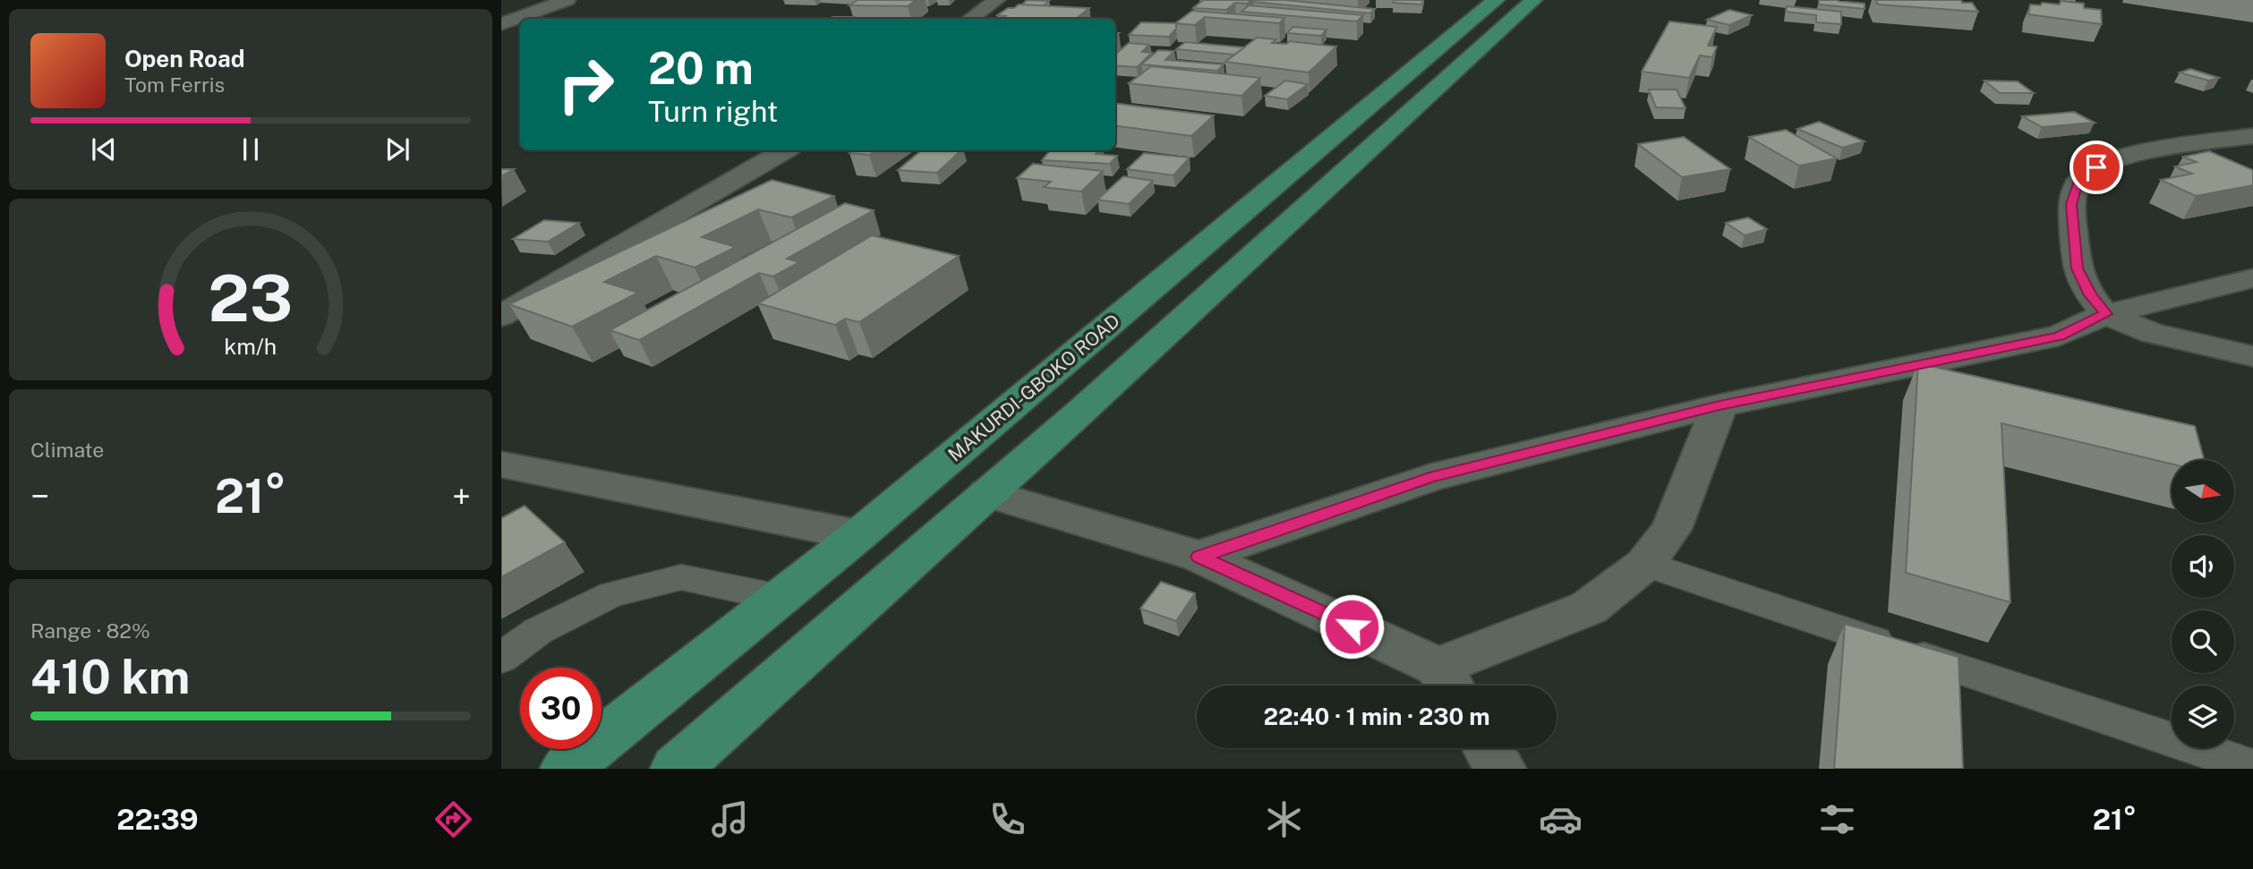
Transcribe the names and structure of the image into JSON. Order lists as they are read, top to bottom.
{
  "streets": {
    "main road": ["MAKURDI-GBOKO ROAD"]
  },
  "north": "right",
  "page": {
    "turn": ["20 m", "Turn right"],
    "song": ["Open Road", "Tom Ferris"],
    "tile": [
      "Climate",
      ["Range · 82%", "410 km"]
    ],
    "heat": ["−", "21°", "+"],
    "limit": "30",
    "trip": "22:40 · 1 min · 230 m",
    "tabs": ["22:39", "21°"],
    "gauge": ["23", "km/h"]
  }
}
